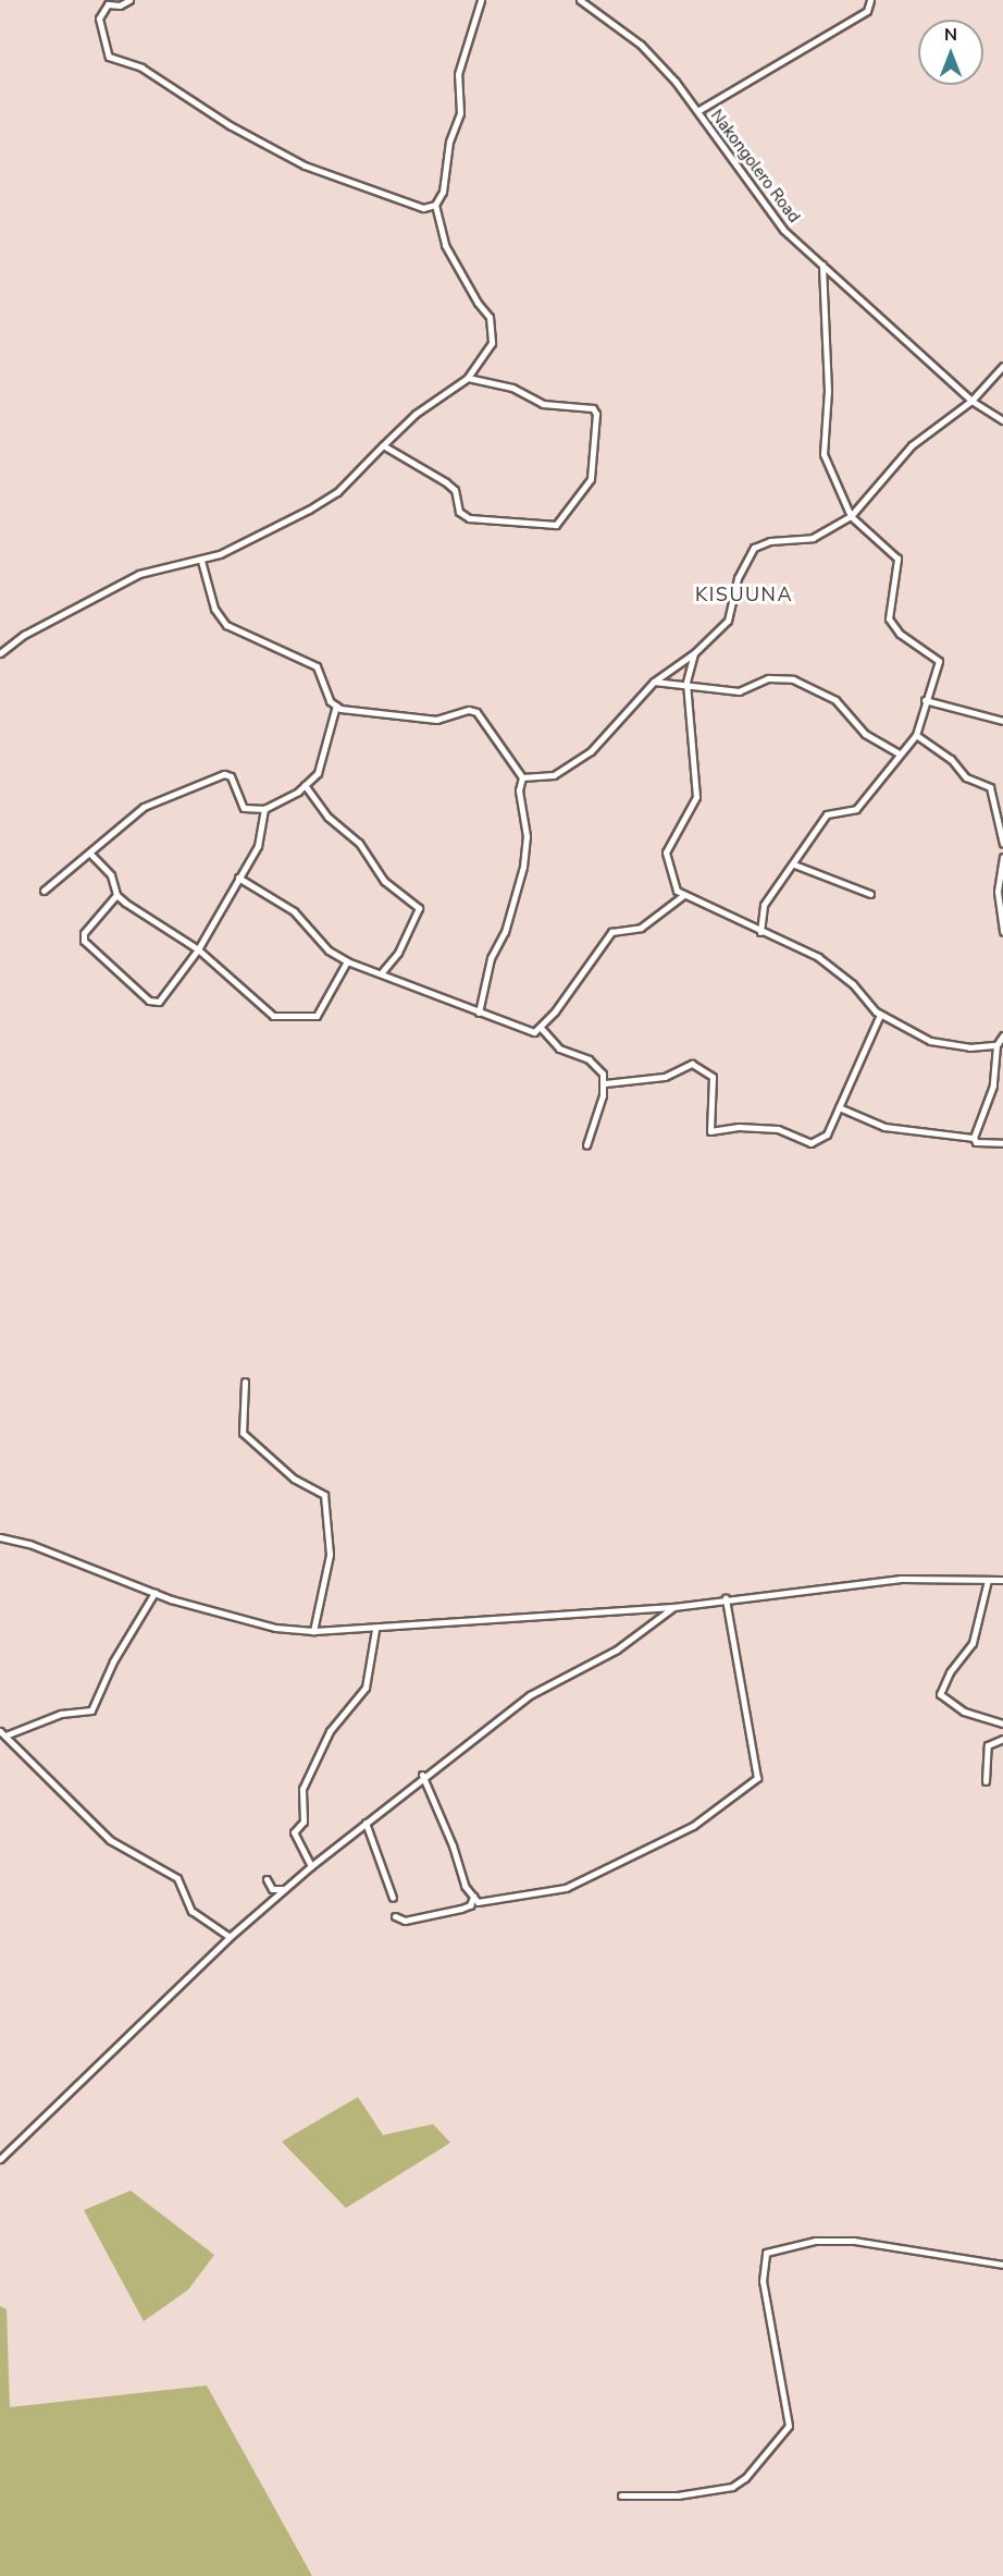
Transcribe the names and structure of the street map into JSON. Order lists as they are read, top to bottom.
{
  "streets": {
    "street": ["Nakongolero Road"]
  },
  "districts": ["KISUUNA"],
  "north": "top"
}
